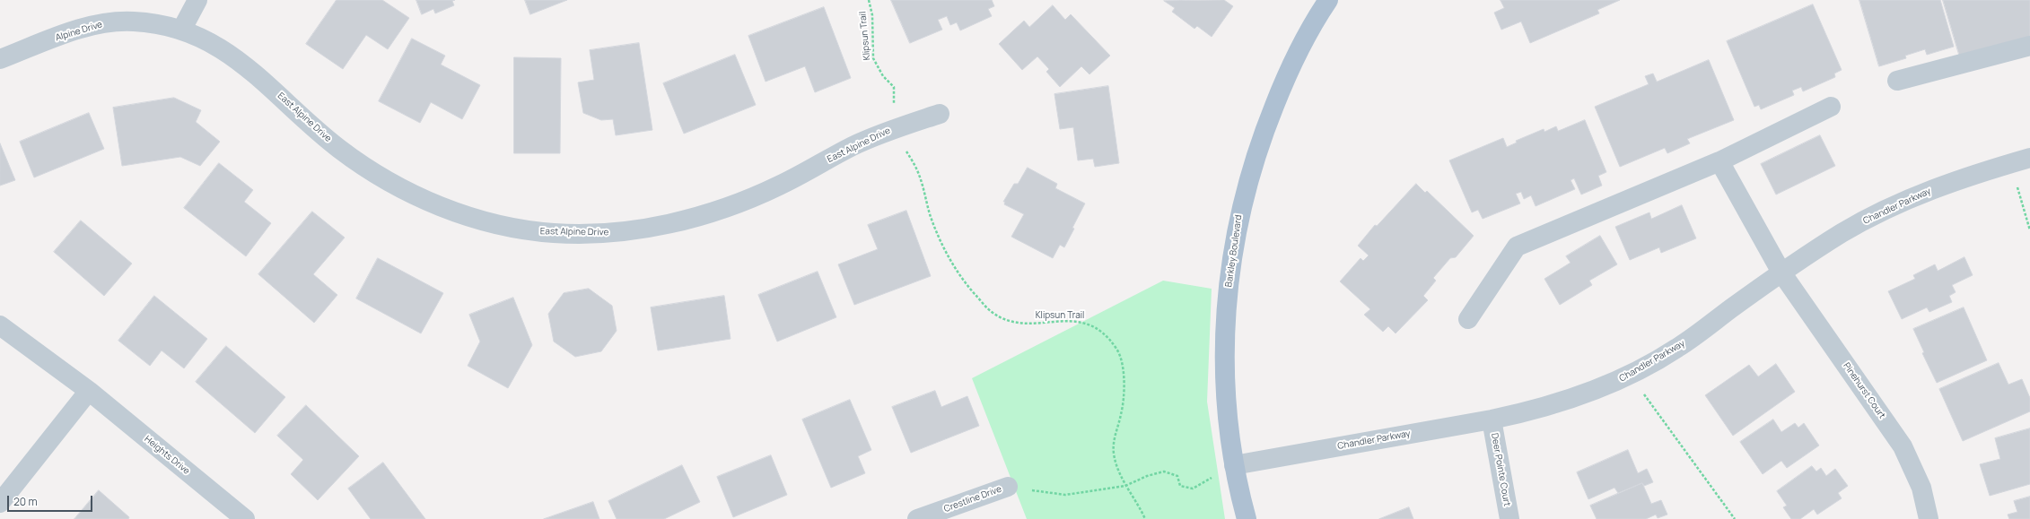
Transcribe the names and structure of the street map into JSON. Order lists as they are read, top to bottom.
{
  "streets": {
    "main road": ["Barkley Boulevard"],
    "street": [
      "Alpine Drive",
      "East Alpine Drive",
      "Chandler Parkway",
      "Pinehurst Court",
      "Heights Drive",
      "Deer Pointe Court",
      "Crestline Drive"
    ],
    "path": ["Klipsun Trail"]
  },
  "crossings": [
    ["Alpine Drive", "East Alpine Drive"],
    ["Klipsun Trail", "East Alpine Drive"],
    ["Chandler Parkway", "Barkley Boulevard"],
    ["Chandler Parkway", "Pinehurst Court"],
    ["Chandler Parkway", "Deer Pointe Court"]
  ],
  "scale_bar": "20 m"
}
